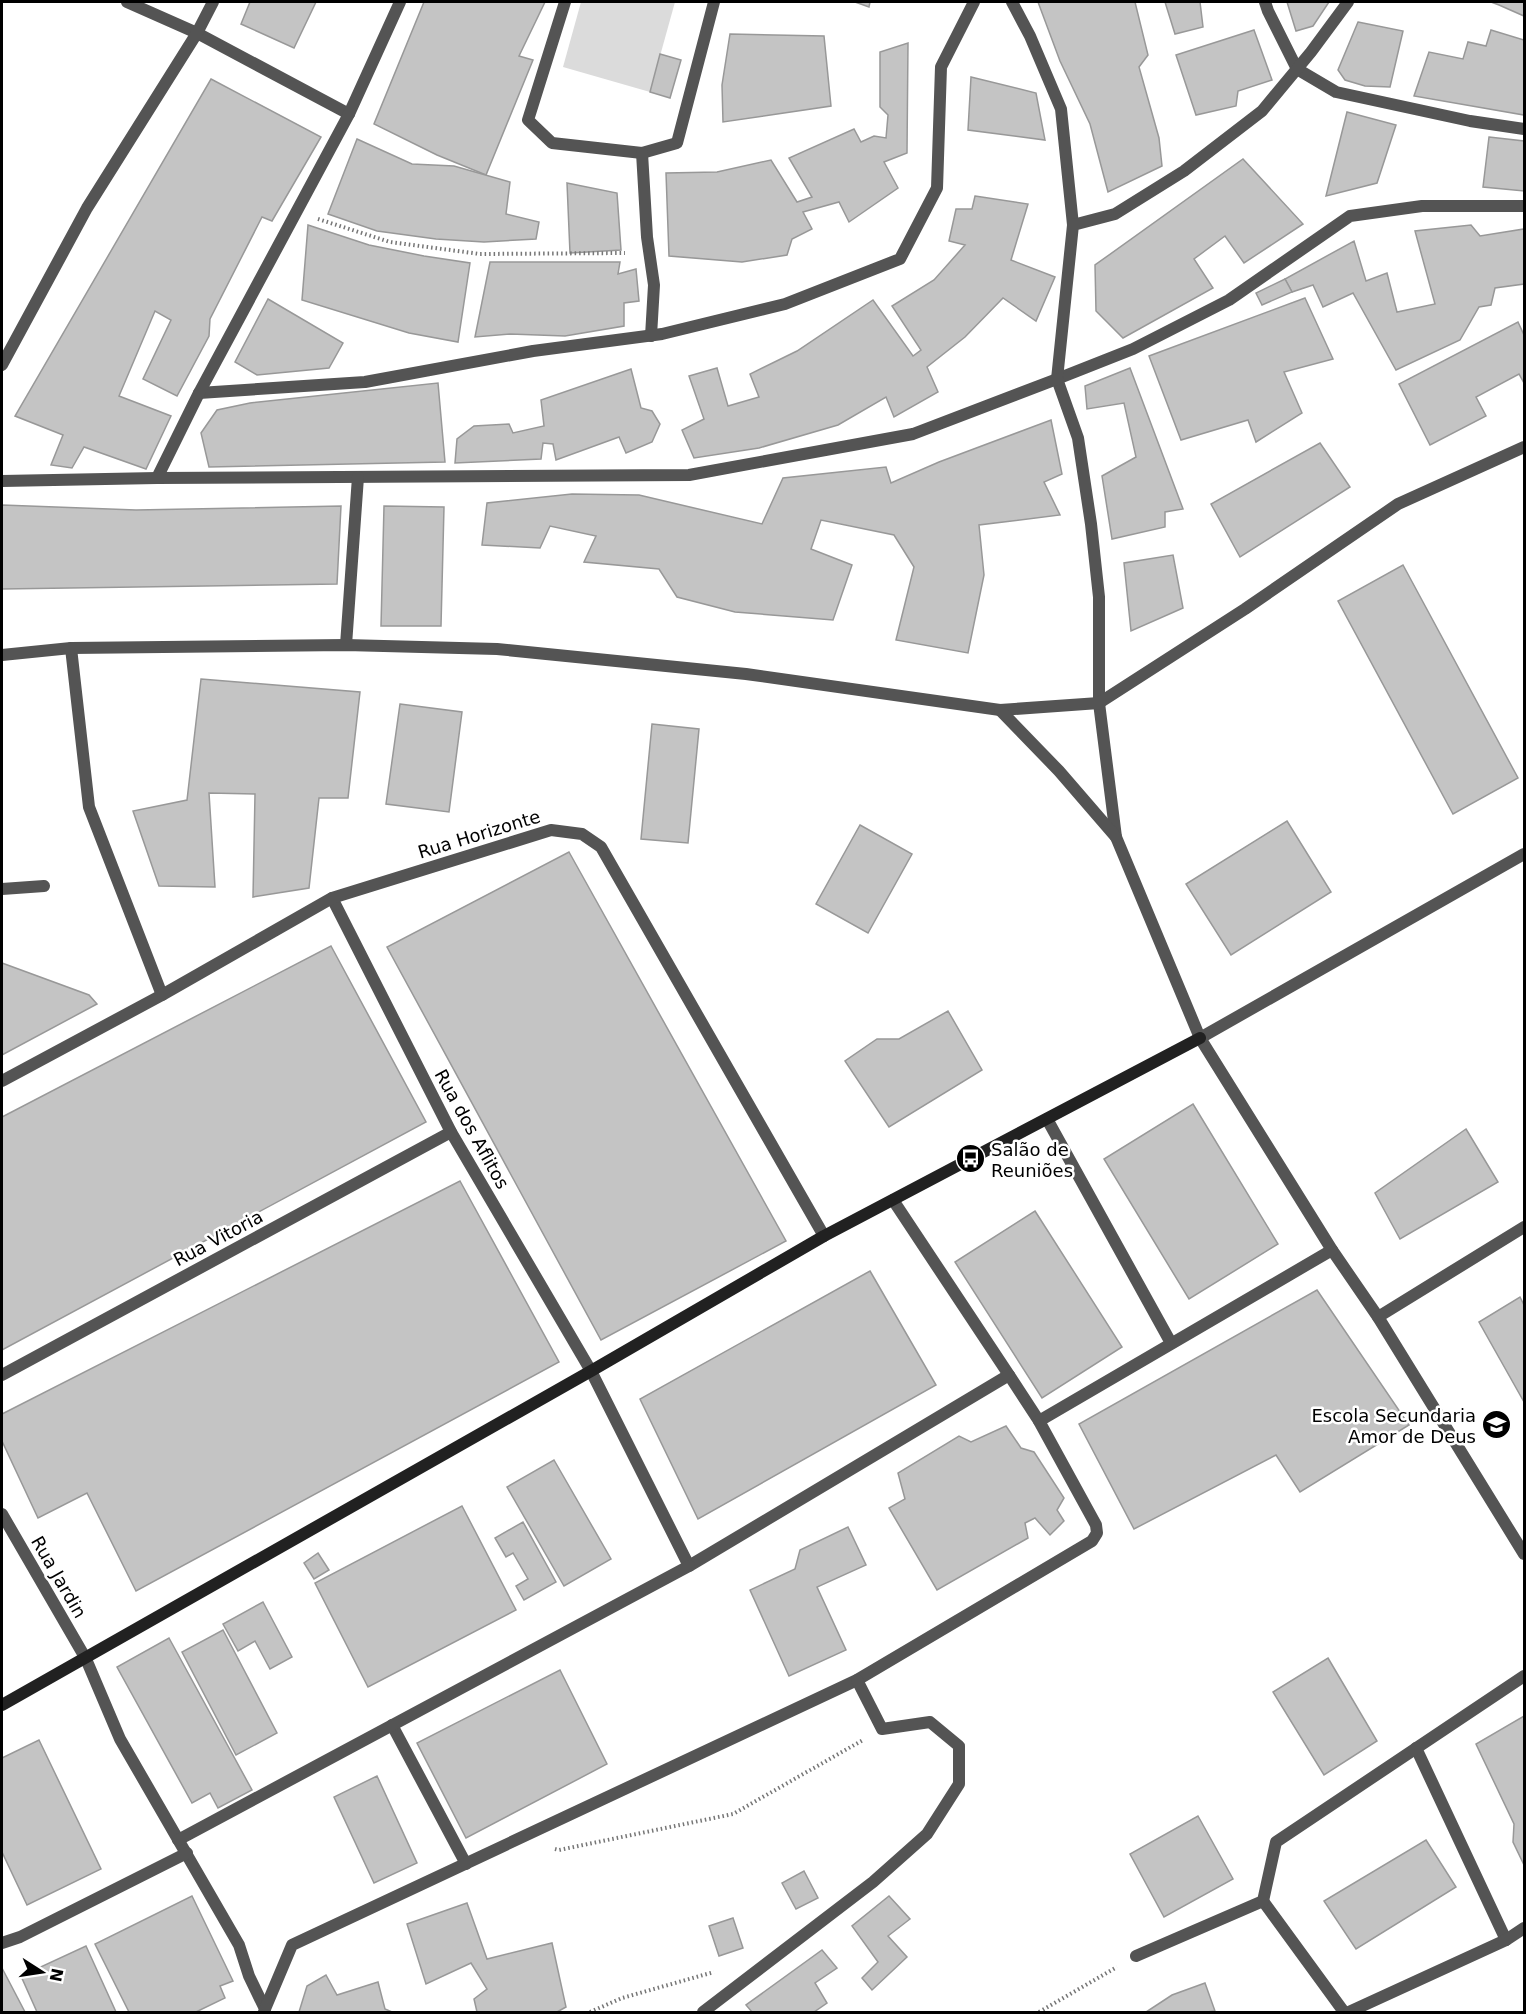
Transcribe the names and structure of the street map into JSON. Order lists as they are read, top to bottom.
{
  "streets": {
    "street": [
      "Rua Horizonte",
      "Rua dos Aflitos",
      "Rua Vitoria",
      "Rua Jardin"
    ]
  },
  "crossings": [
    ["Rua Horizonte", "Rua dos Aflitos"],
    ["Rua dos Aflitos", "Rua Vitoria"]
  ],
  "places": {
    "bus stop": ["Salão de Reuniões"],
    "school or university": ["Escola Secundaria Amor de Deus"]
  },
  "north": "right"
}
